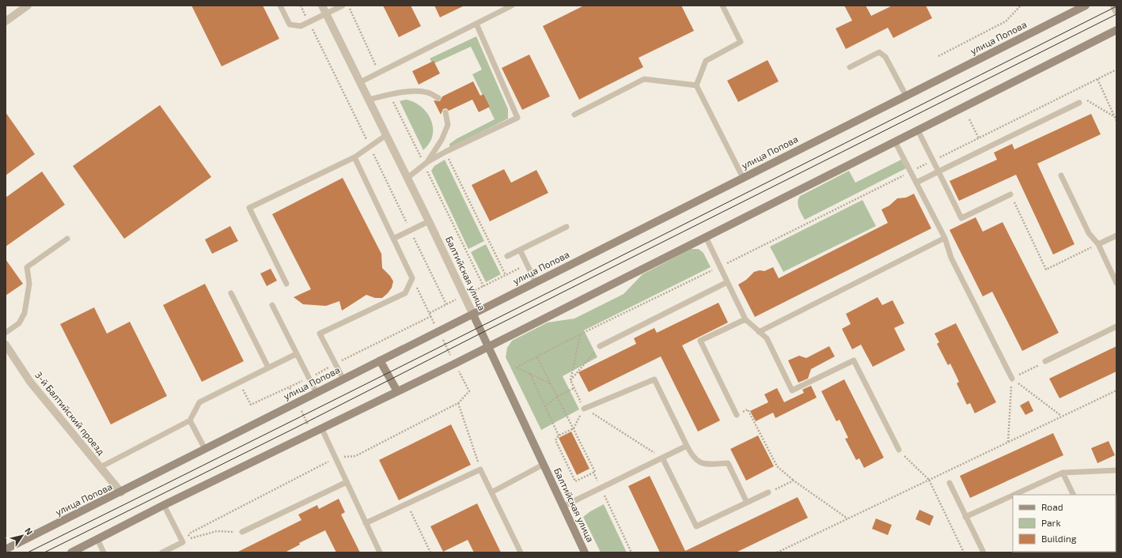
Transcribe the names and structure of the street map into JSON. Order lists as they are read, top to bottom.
{
  "streets": {
    "main road": ["улица Попова", "Балтийская улица"],
    "street": ["3-й Балтийский проезд"]
  },
  "crossings": [
    ["улица Попова", "Балтийская улица"],
    ["улица Попова", "3-й Балтийский проезд"]
  ],
  "legend": ["Road", "Park", "Building"],
  "north": "top right"
}
